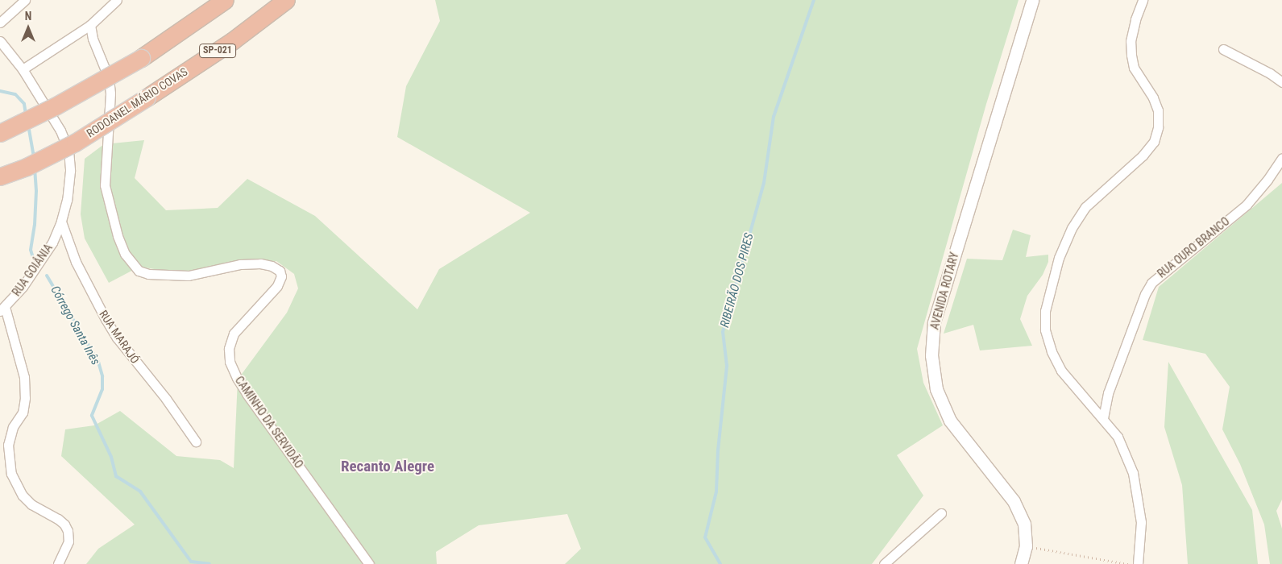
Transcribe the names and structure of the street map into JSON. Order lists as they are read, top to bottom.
{
  "streets": {
    "highway": ["SP-021", "RODOANEL MÁRIO COVAS"],
    "street": [
      "RUA OURO BRANCO",
      "RUA GOIÂNIA",
      "AVENIDA ROTARY",
      "RUA MARAJÓ",
      "CAMINHO DA SERVIDÃO"
    ]
  },
  "crossings": [
    ["RUA GOIÂNIA", "RUA MARAJÓ"]
  ],
  "districts": ["Recanto Alegre"],
  "water": ["RIBEIRÃO DOS PIRES", "Córrego Santa Inês"],
  "north": "top"
}
